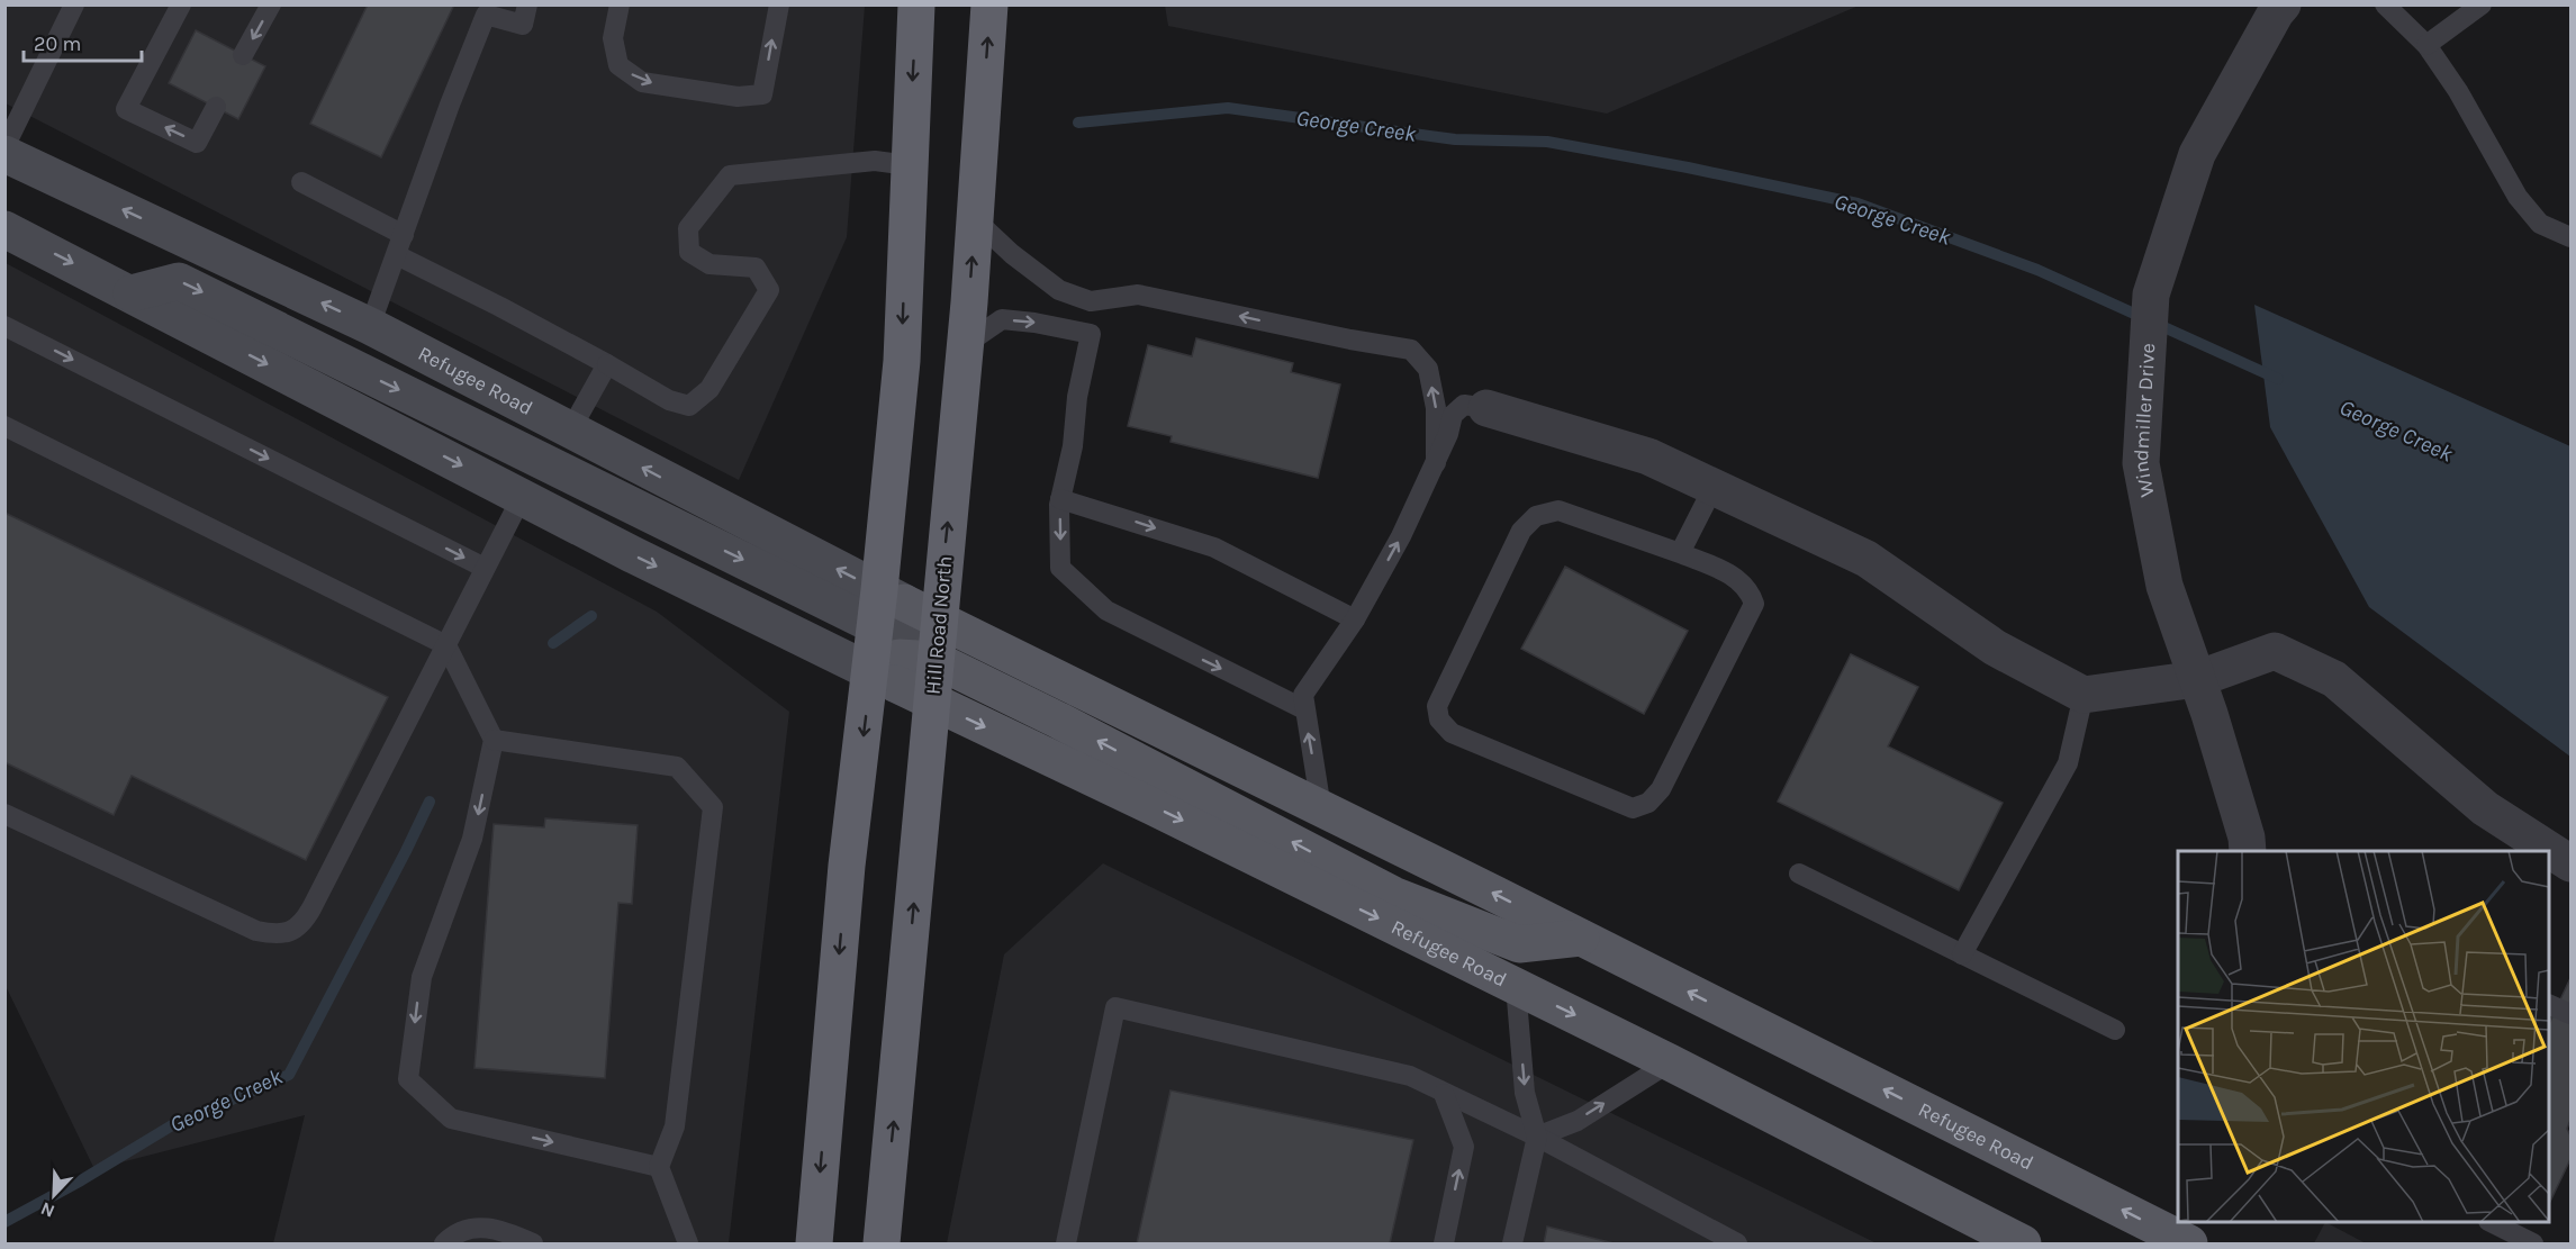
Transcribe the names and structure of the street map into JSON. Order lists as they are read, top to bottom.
{
  "streets": {
    "highway": ["Hill Road North"],
    "main road": ["Refugee Road"],
    "street": ["Windmiller Drive"]
  },
  "crossings": [
    ["Refugee Road", "Hill Road North"]
  ],
  "water": ["George Creek"],
  "scale_bar": "20 m",
  "north": "bottom left"
}
